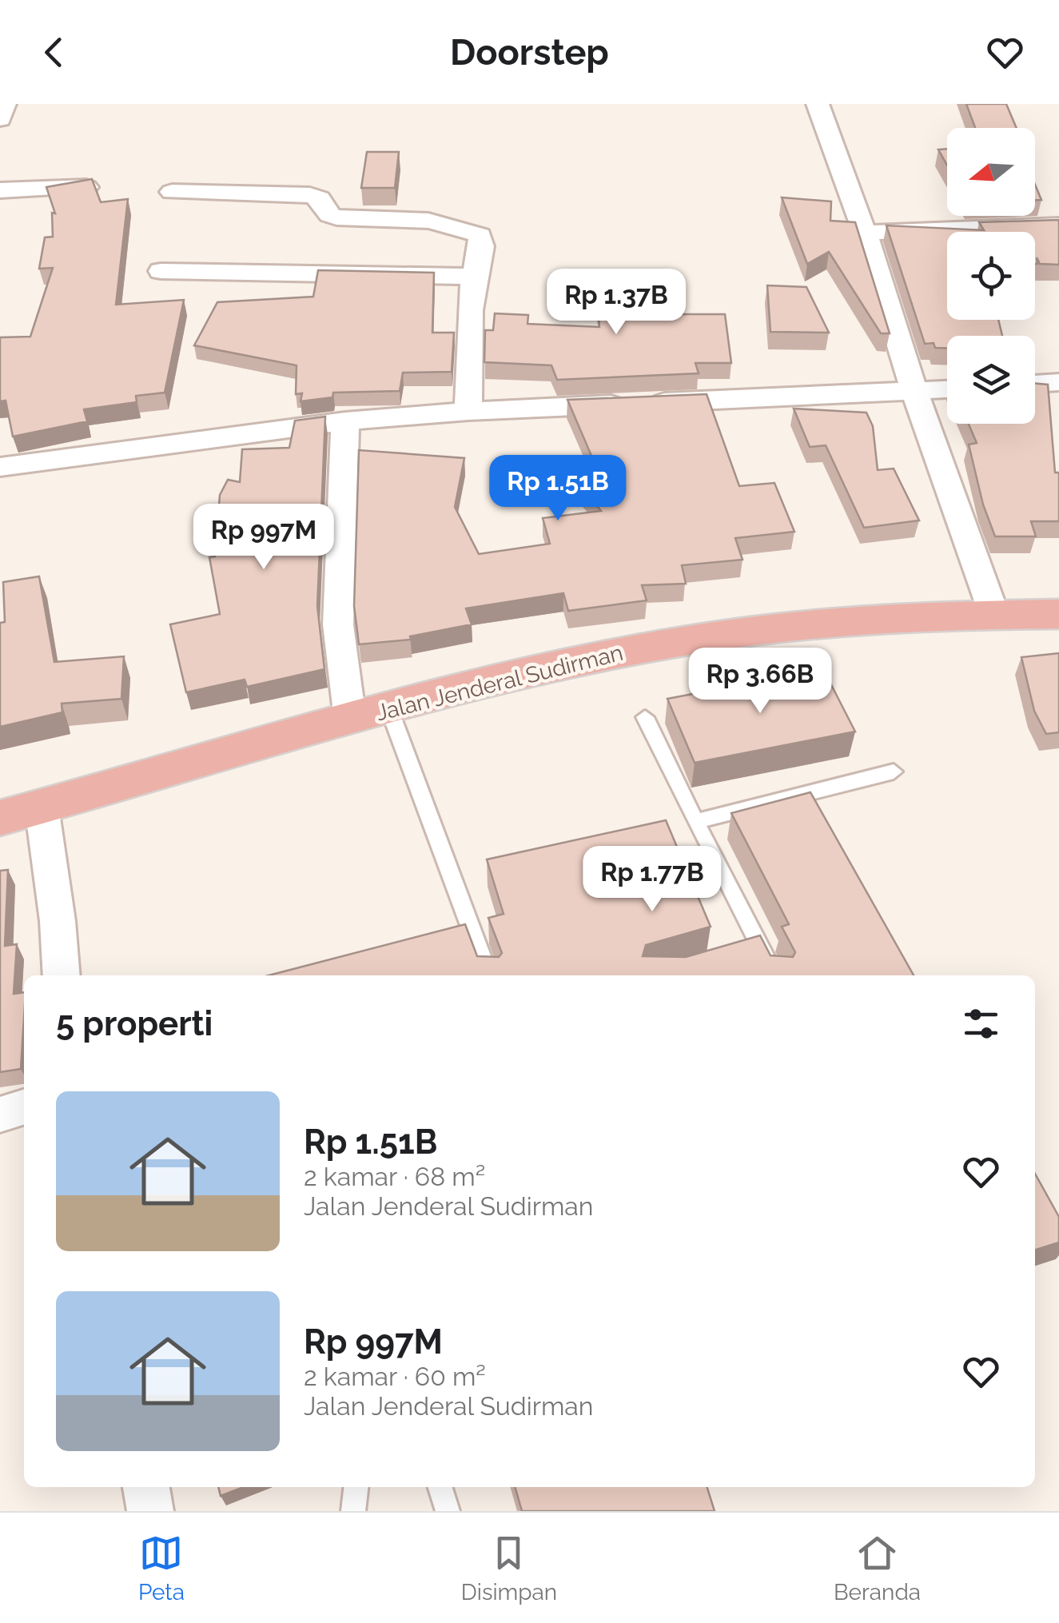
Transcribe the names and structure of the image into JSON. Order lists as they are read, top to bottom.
{
  "streets": {
    "highway": ["Jalan Jenderal Sudirman"]
  },
  "north": "left",
  "page": {
    "header": "Doorstep",
    "price": [
      "Rp 1.37B",
      "Rp 1.51B",
      "Rp 997M",
      "Rp 3.66B",
      "Rp 1.77B"
    ],
    "heading": "5 properti",
    "list": [
      {
        "name": "Rp 1.51B",
        "note": "2 kamar · 68 m² · Jalan Jenderal Sudirman"
      },
      {
        "name": "Rp 997M",
        "note": "2 kamar · 60 m² · Jalan Jenderal Sudirman"
      }
    ],
    "tabs": ["Peta", "Disimpan", "Beranda"]
  }
}
